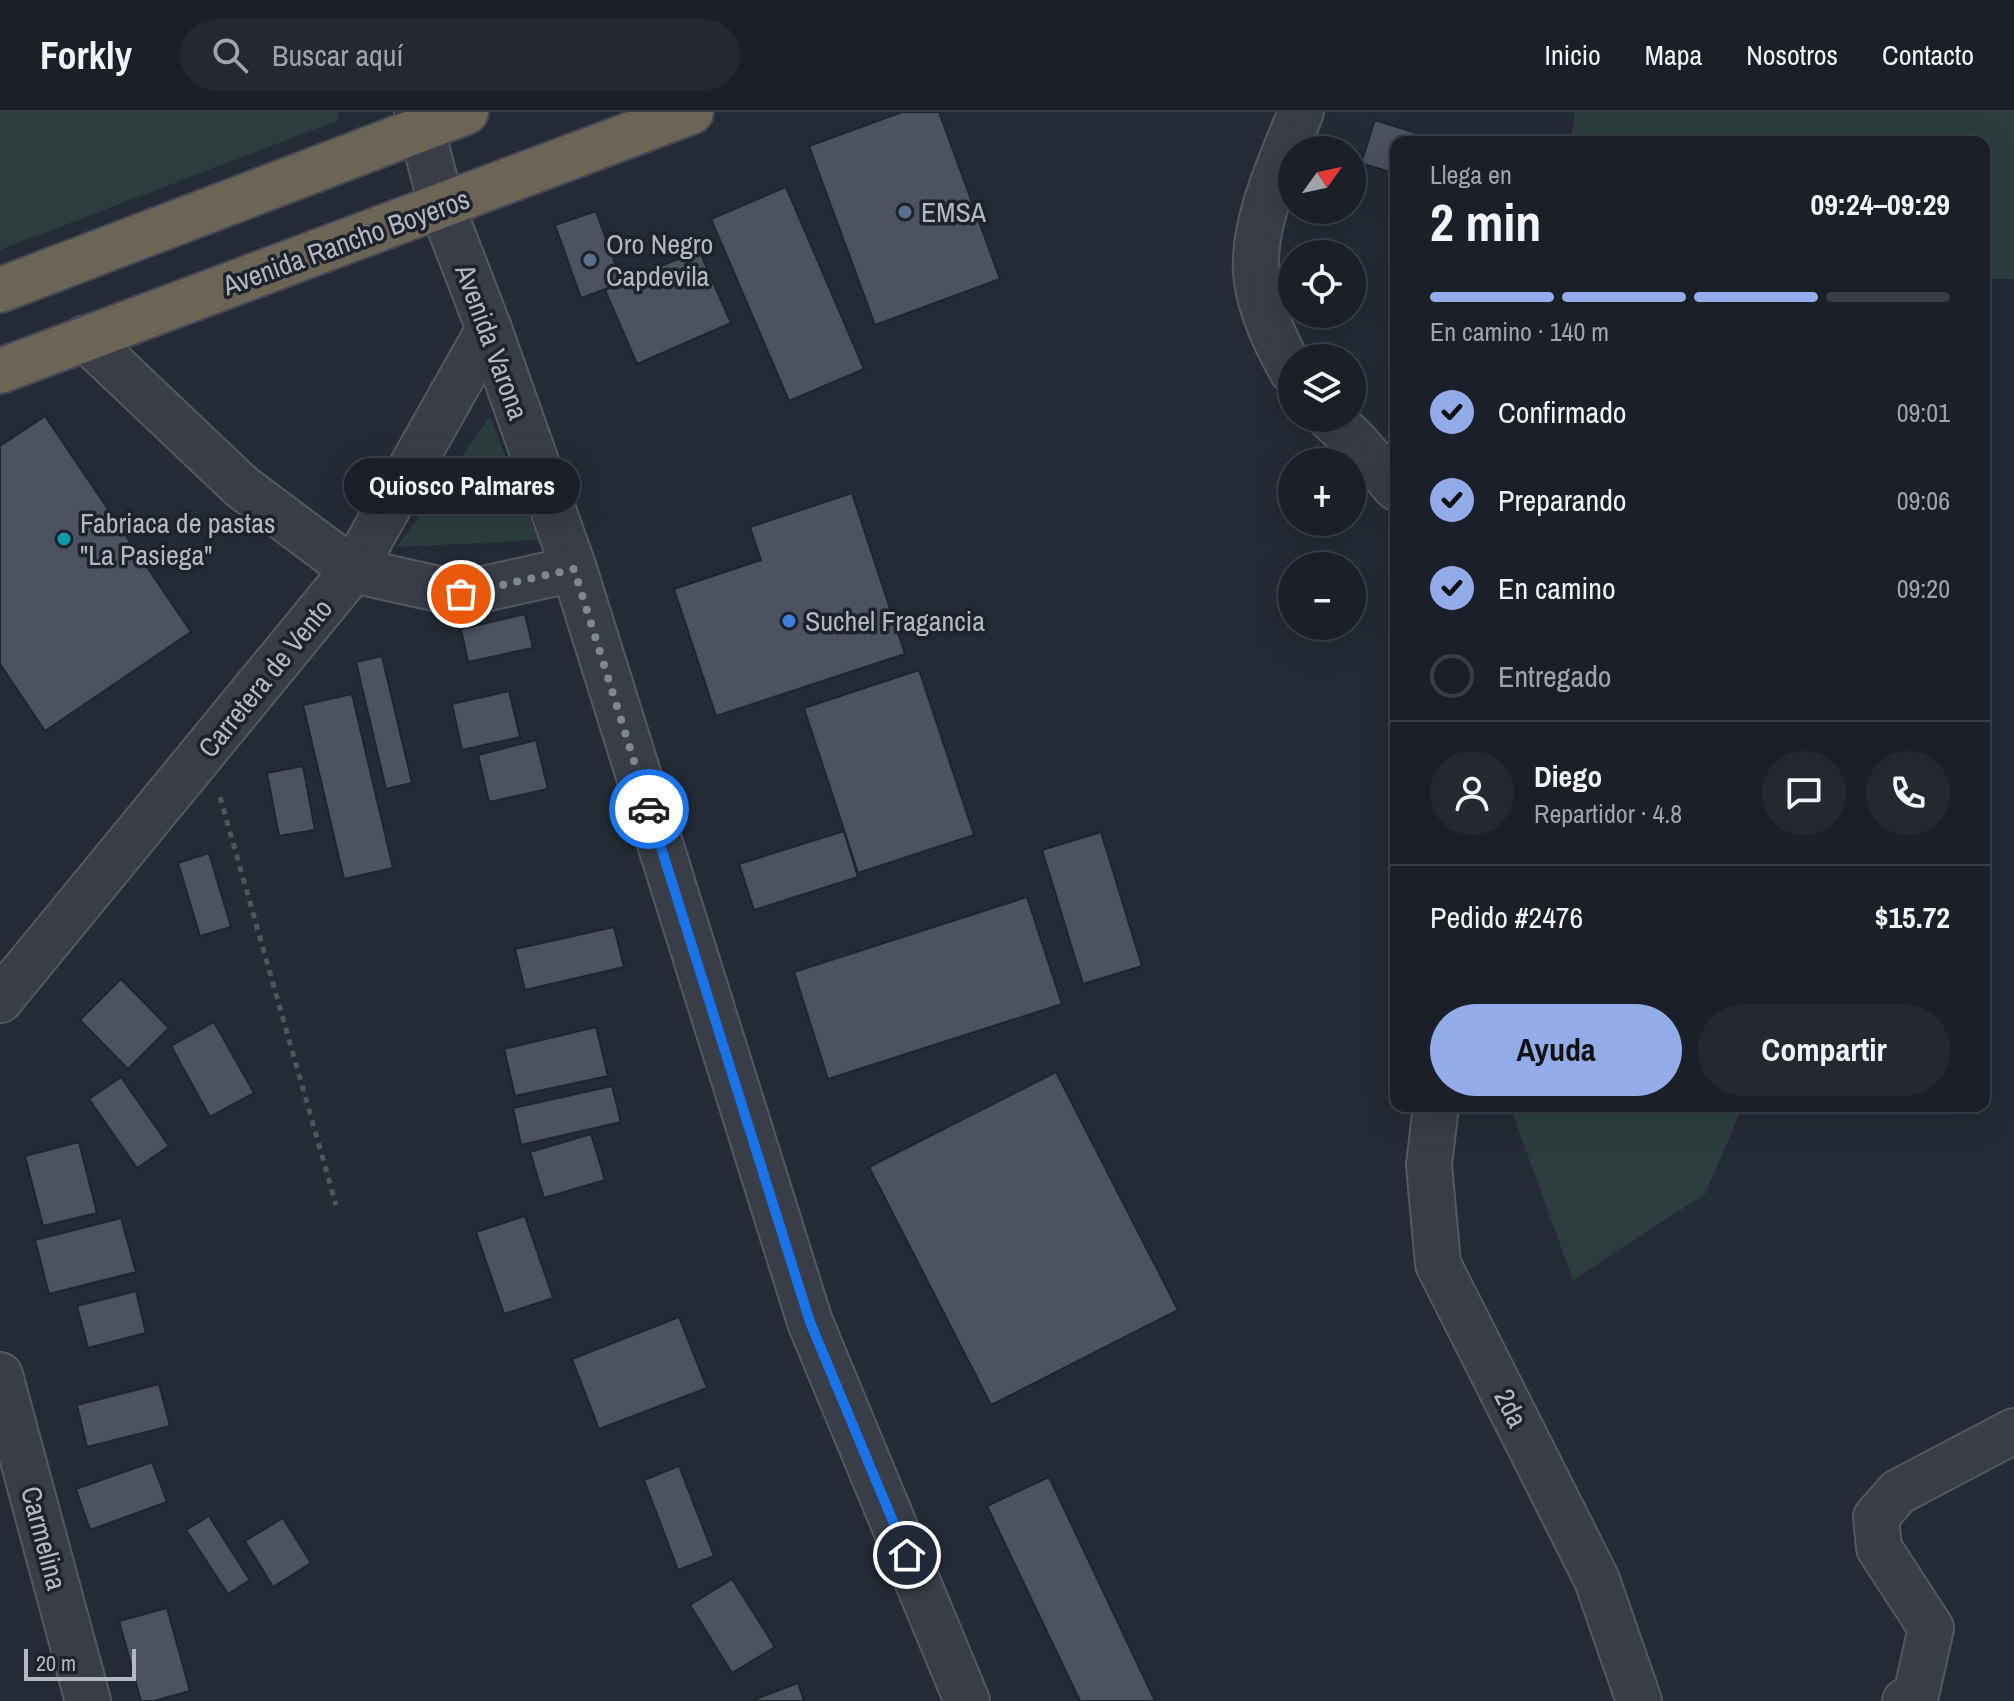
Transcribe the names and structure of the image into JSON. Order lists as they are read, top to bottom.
{
  "streets": {
    "highway": ["Avenida Rancho Boyeros"],
    "street": [
      "Avenida Varona",
      "Carretera de Vento",
      "2da",
      "Carmelina"
    ]
  },
  "crossings": [
    ["Avenida Rancho Boyeros", "Avenida Varona"],
    ["Avenida Varona", "Carretera de Vento"]
  ],
  "places": [
    "EMSA",
    "Oro Negro Capdevila",
    "Fabriaca de pastas \"La Pasiega\"",
    "Quiosco Palmares",
    "Suchel Fragancia"
  ],
  "scale_bar": "20 m",
  "north": "top right",
  "page": {
    "header": "Forkly",
    "search": "Buscar aquí",
    "nav": [
      "Inicio",
      "Mapa",
      "Nosotros",
      "Contacto"
    ],
    "map_buttons": ["+", "−"],
    "heading": ["2 min", "Llega en", "09:24–09:29"],
    "panel": [
      "Diego",
      "Repartidor · 4.8",
      "Pedido #2476",
      "$15.72"
    ],
    "bar": "En camino · 140 m",
    "list": [
      ["Confirmado", "09:01"],
      ["Preparando", "09:06"],
      ["En camino", "09:20"],
      "Entregado"
    ],
    "bubble": "Quiosco Palmares",
    "buttons": ["Ayuda", "Compartir"],
    "scale": "20 m"
  }
}
